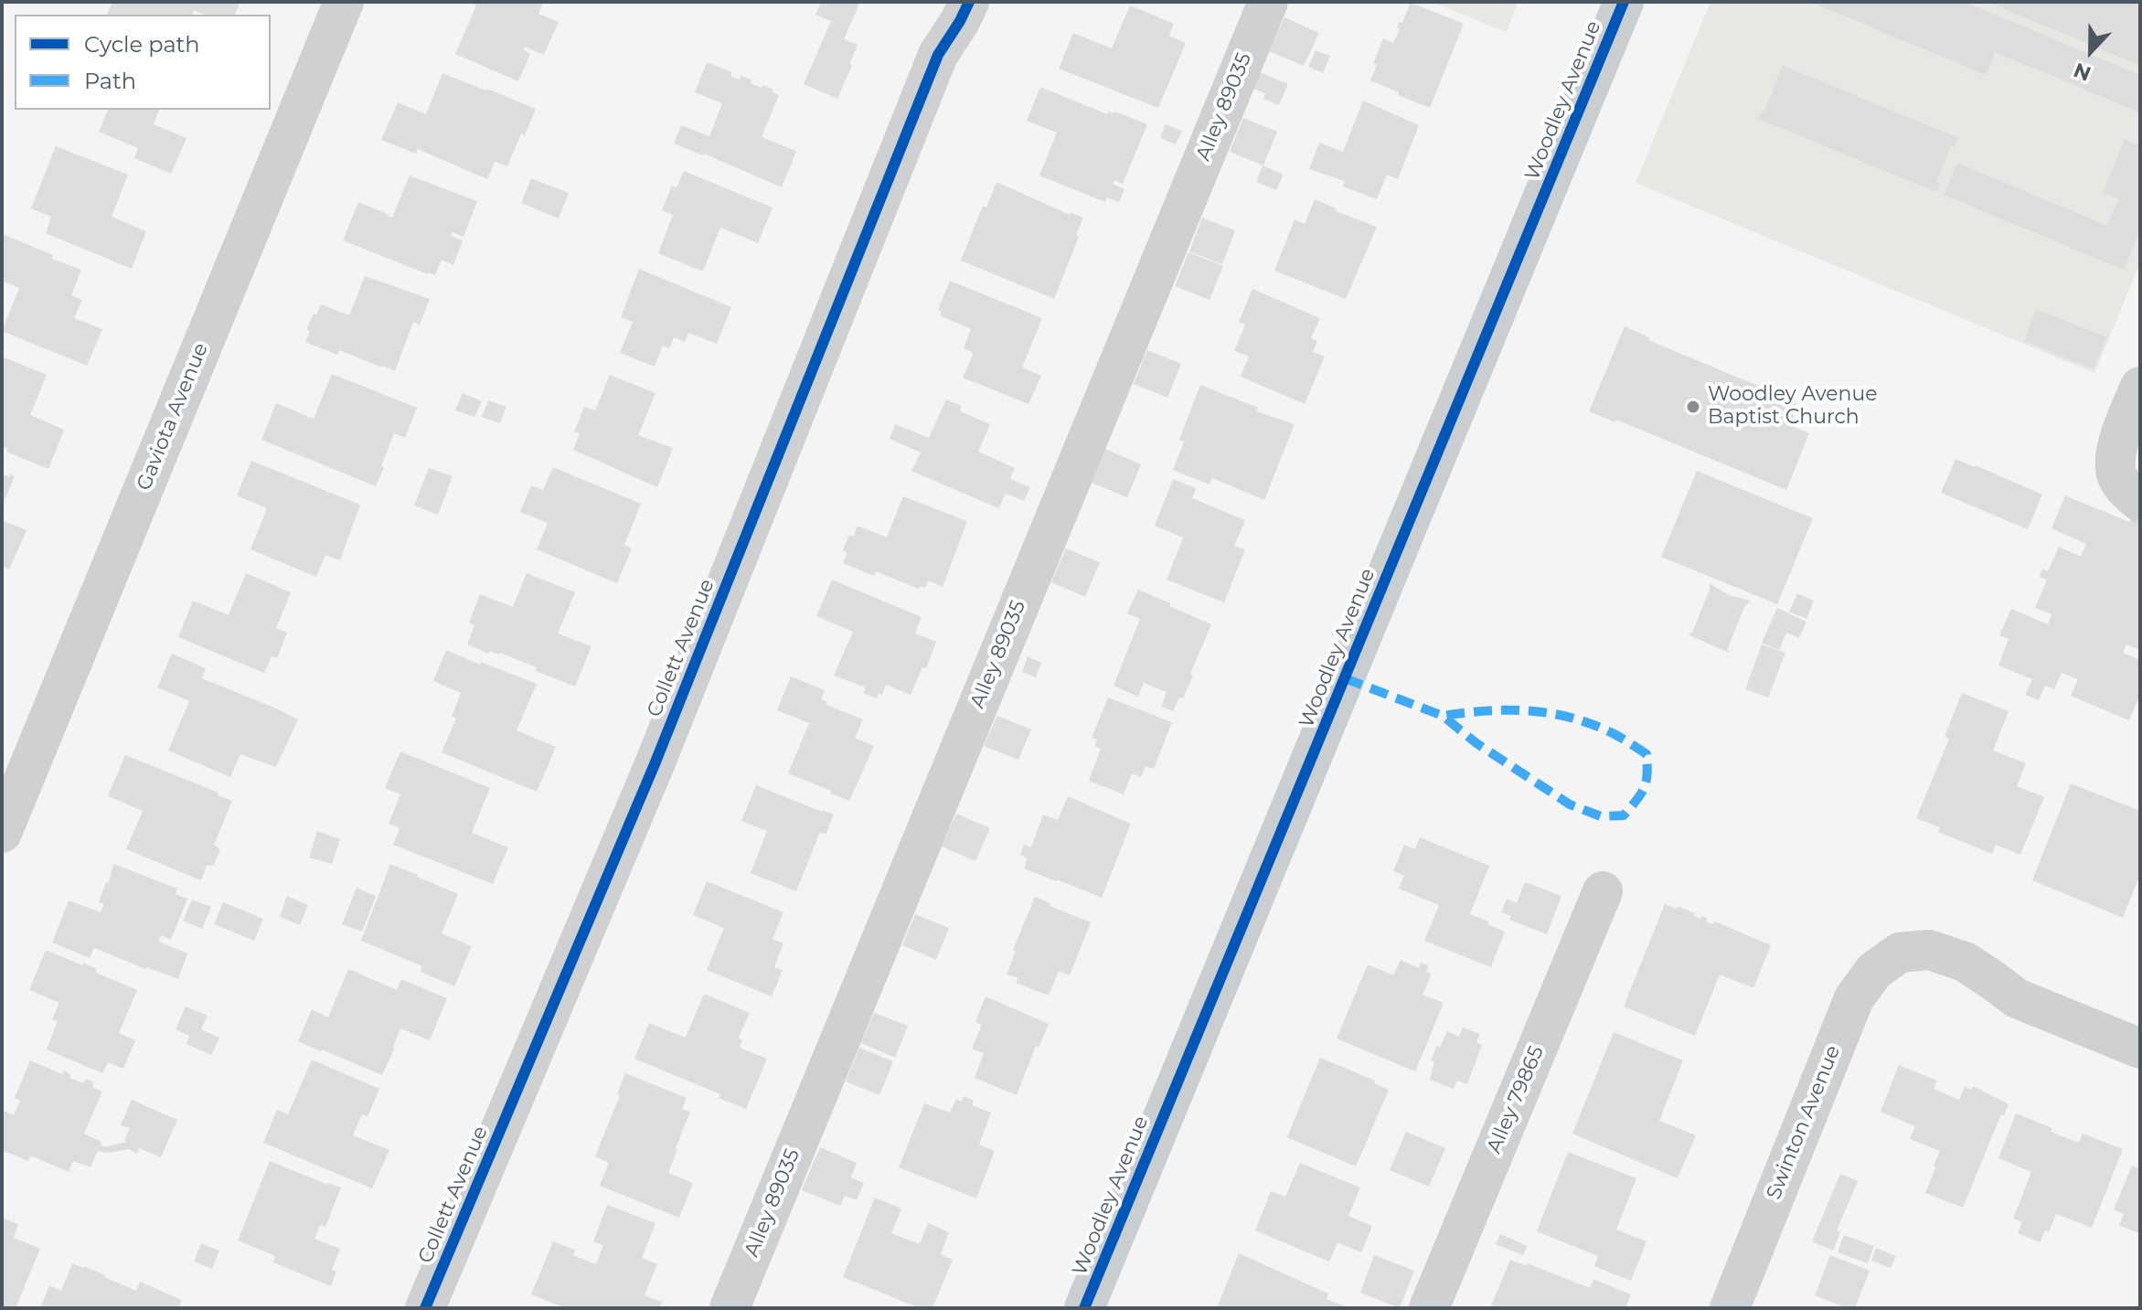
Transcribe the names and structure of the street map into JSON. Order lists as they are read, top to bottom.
{
  "streets": {
    "main road": ["Woodley Avenue"],
    "street": [
      "Alley 89035",
      "Gaviota Avenue",
      "Collett Avenue",
      "Alley 79865",
      "Swinton Avenue"
    ]
  },
  "places": ["Woodley Avenue Baptist Church"],
  "legend": ["Cycle path", "Path"],
  "north": "bottom"
}
